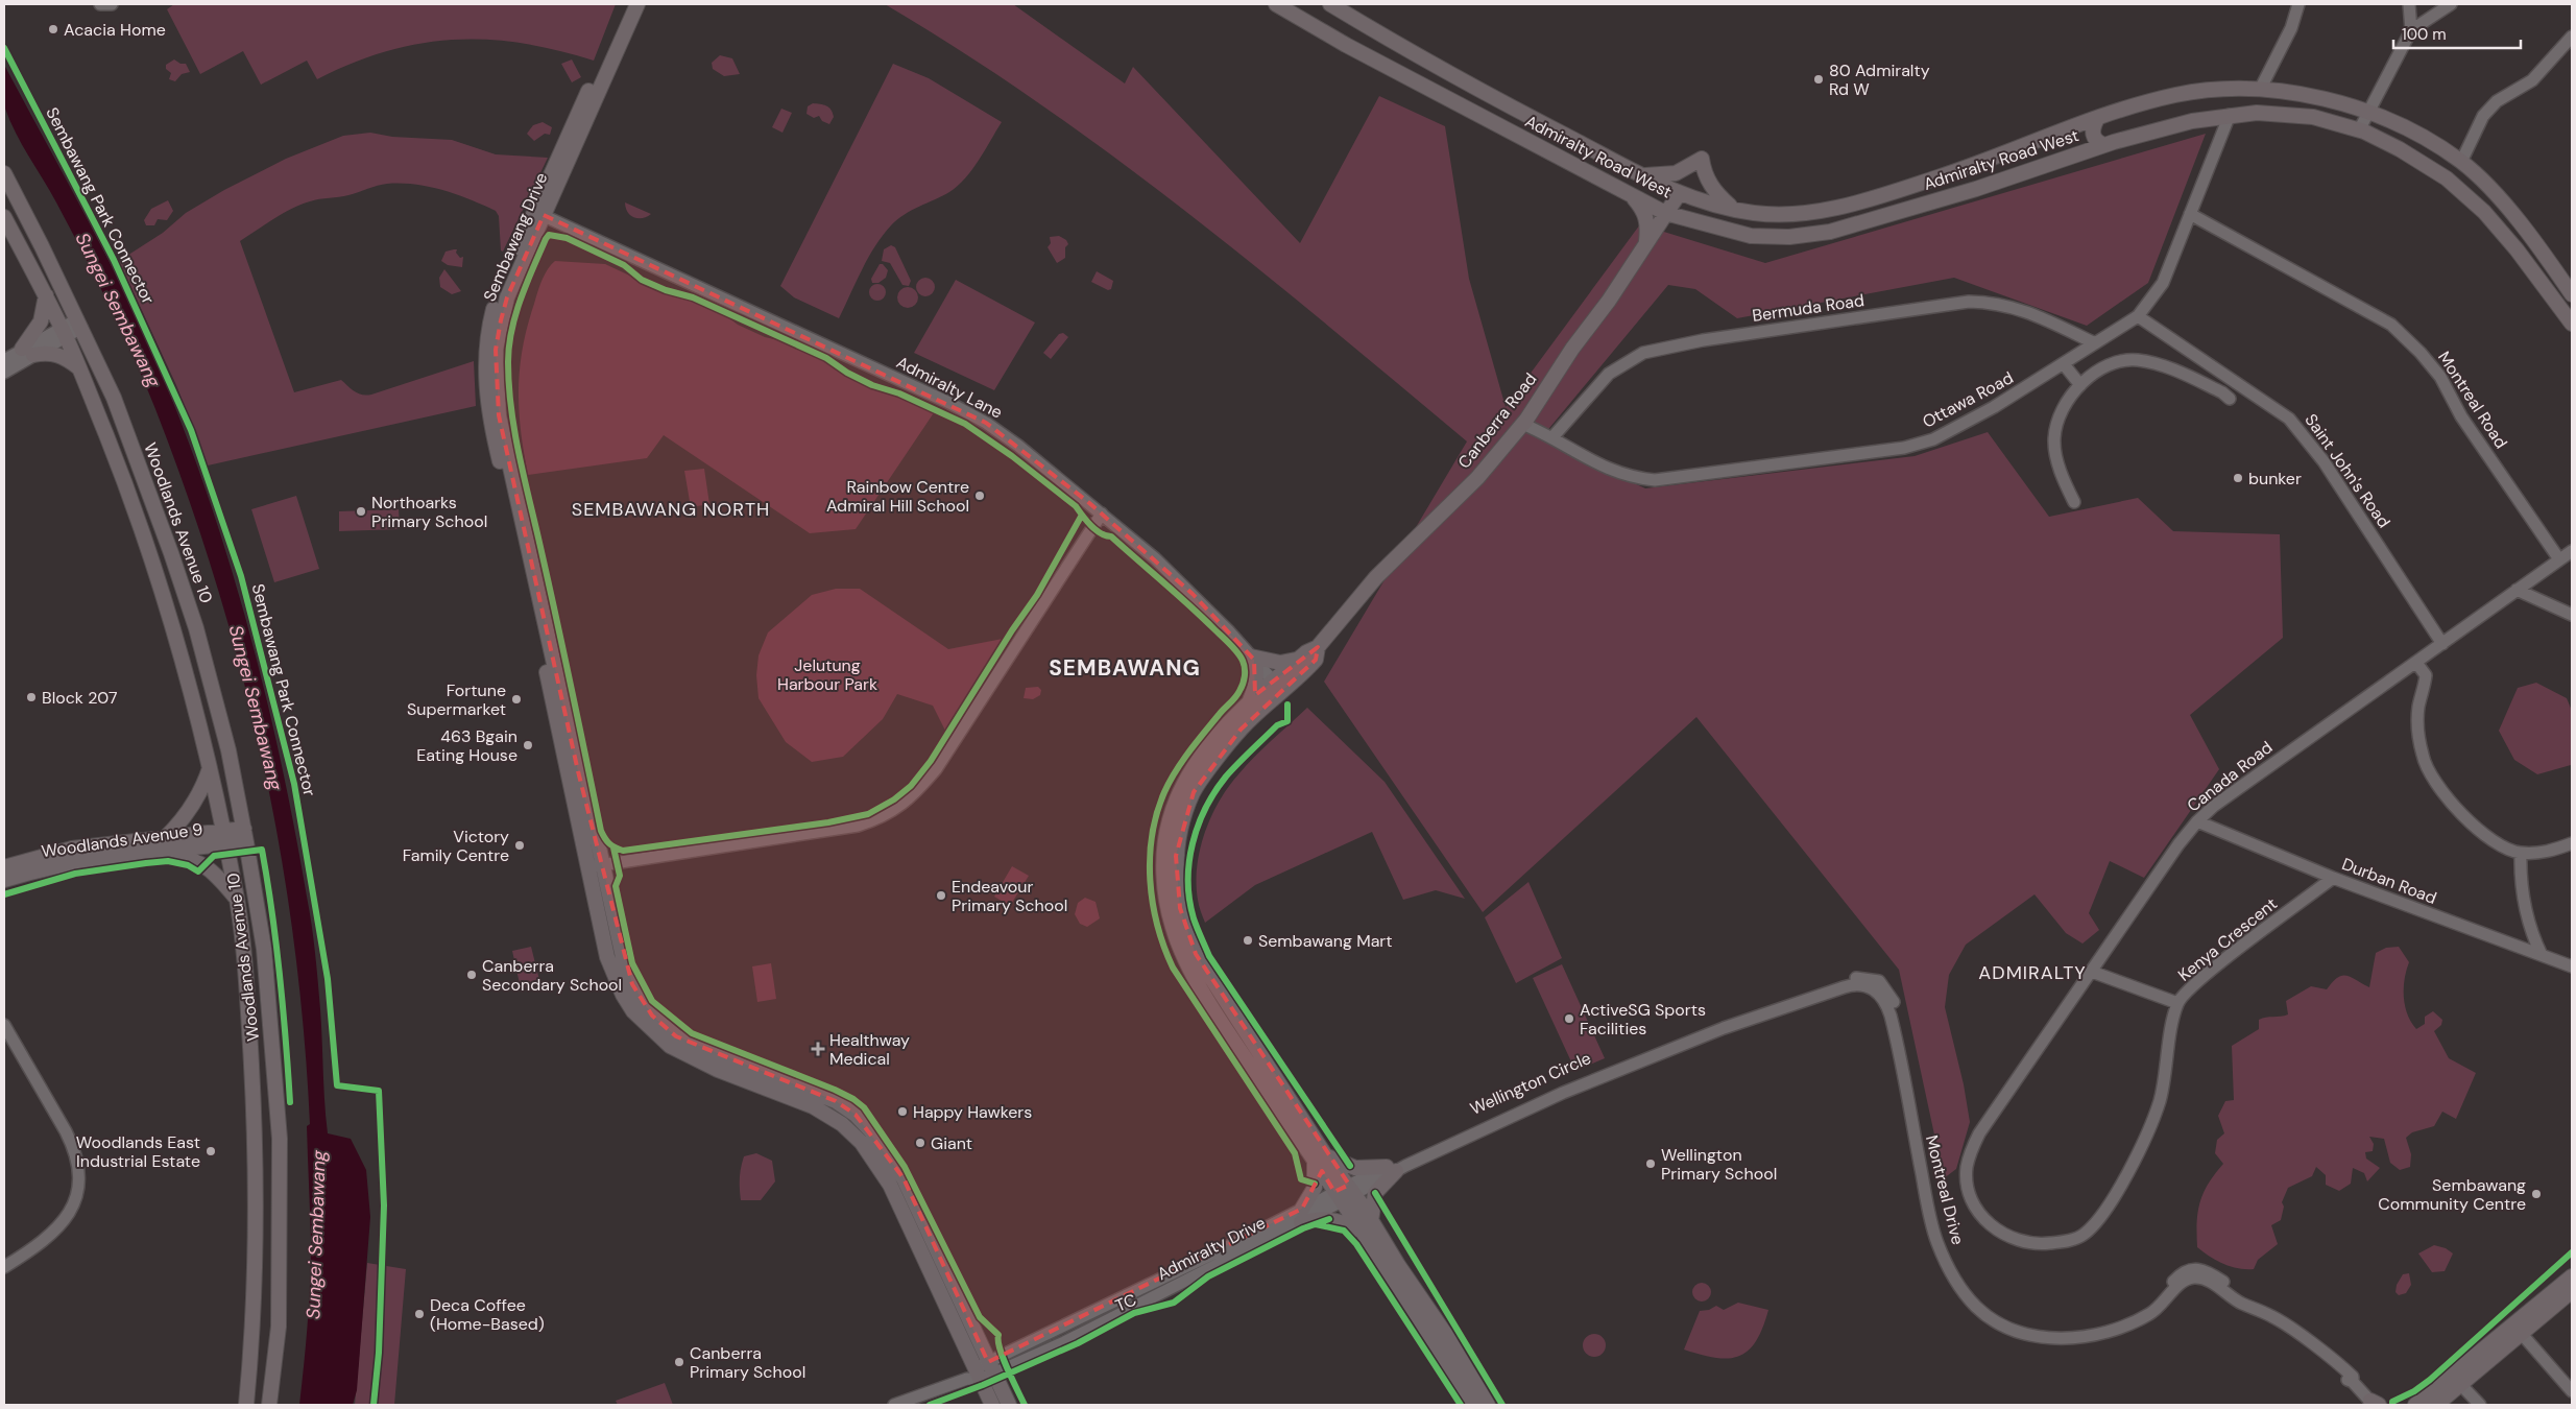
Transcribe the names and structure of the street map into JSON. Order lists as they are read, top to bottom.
{
  "streets": {
    "main road": [
      "Admiralty Road West",
      "Sembawang Drive",
      "Canberra Road",
      "Woodlands Avenue 10",
      "Woodlands Avenue 9"
    ],
    "street": [
      "Bermuda Road",
      "Admiralty Lane",
      "Ottawa Road",
      "Montreal Road",
      "Saint John's Road",
      "Canada Road",
      "Durban Road",
      "Kenya Crescent",
      "Wellington Circle",
      "Montreal Drive",
      "Admiralty Drive"
    ],
    "cycle path": ["Sembawang Park Connector", "TC"]
  },
  "crossings": [
    ["Admiralty Road West", "Ottawa Road"],
    ["Admiralty Road West", "Canberra Road"],
    ["Sembawang Drive", "Admiralty Lane"],
    ["Sembawang Drive", "Admiralty Drive"],
    ["Bermuda Road", "Ottawa Road"],
    ["Admiralty Lane", "Canberra Road"],
    ["Ottawa Road", "Montreal Road"],
    ["Ottawa Road", "Canberra Road"],
    ["Ottawa Road", "Saint John's Road"],
    ["Montreal Road", "Canada Road"],
    ["Canberra Road", "Wellington Circle"],
    ["Canberra Road", "Admiralty Drive"],
    ["Saint John's Road", "Canada Road"],
    ["Woodlands Avenue 10", "Woodlands Avenue 9"],
    ["Canada Road", "Durban Road"],
    ["Canada Road", "Kenya Crescent"],
    ["Durban Road", "Kenya Crescent"],
    ["Wellington Circle", "Montreal Drive"],
    ["Wellington Circle", "Admiralty Drive"]
  ],
  "districts": ["SEMBAWANG NORTH", "SEMBAWANG", "ADMIRALTY"],
  "water": ["Sungei Sembawang"],
  "parks": ["Jelutung Harbour Park"],
  "places": {
    "other": [
      "Acacia Home",
      "80 Admiralty Rd W",
      "bunker",
      "Rainbow Centre Admiral Hill School",
      "Northoarks Primary School",
      "Block 207",
      "Fortune Supermarket",
      "463 Bgain Eating House",
      "Victory Family Centre",
      "Endeavour Primary School",
      "Sembawang Mart",
      "Canberra Secondary School",
      "ActiveSG Sports Facilities",
      "Happy Hawkers",
      "Giant",
      "Woodlands East Industrial Estate",
      "Wellington Primary School",
      "Sembawang Community Centre",
      "Deca Coffee (Home-Based)",
      "Canberra Primary School"
    ],
    "health": ["Healthway Medical"]
  },
  "scale_bar": "100 m"
}
